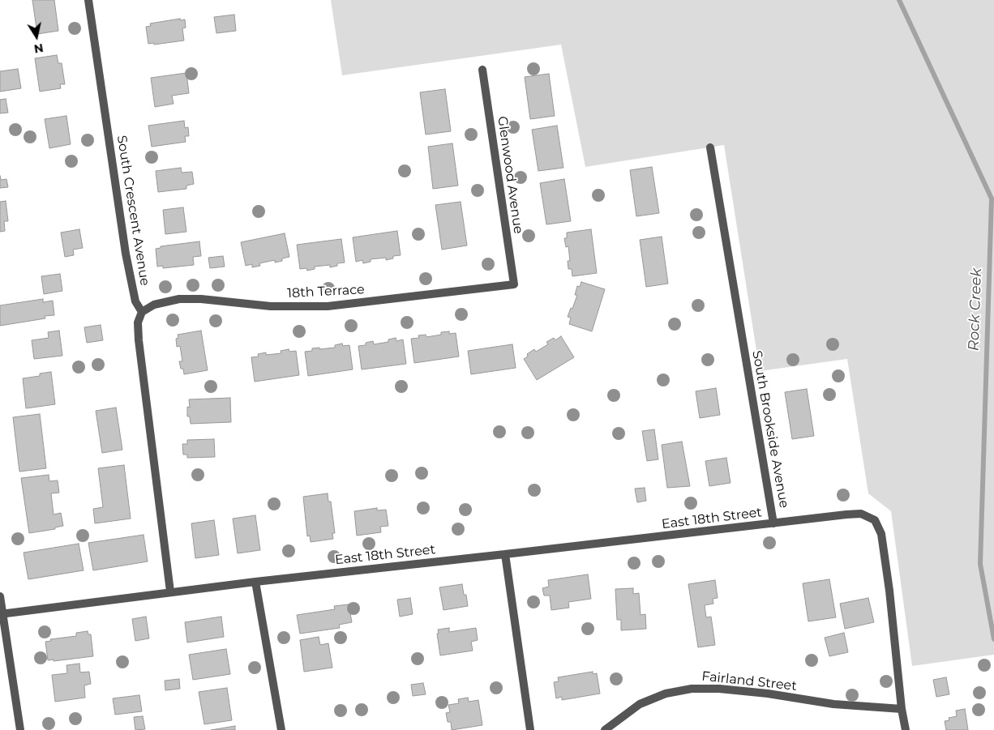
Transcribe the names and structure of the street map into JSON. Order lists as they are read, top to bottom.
{
  "streets": {
    "street": [
      "Glenwood Avenue",
      "South Crescent Avenue",
      "18th Terrace",
      "South Brookside Avenue",
      "East 18th Street",
      "Fairland Street"
    ]
  },
  "crossings": [
    ["Glenwood Avenue", "18th Terrace"],
    ["South Crescent Avenue", "18th Terrace"],
    ["South Brookside Avenue", "East 18th Street"],
    ["South Brookside Avenue", "Fairland Street"]
  ],
  "water": ["Rock Creek"],
  "north": "bottom"
}
